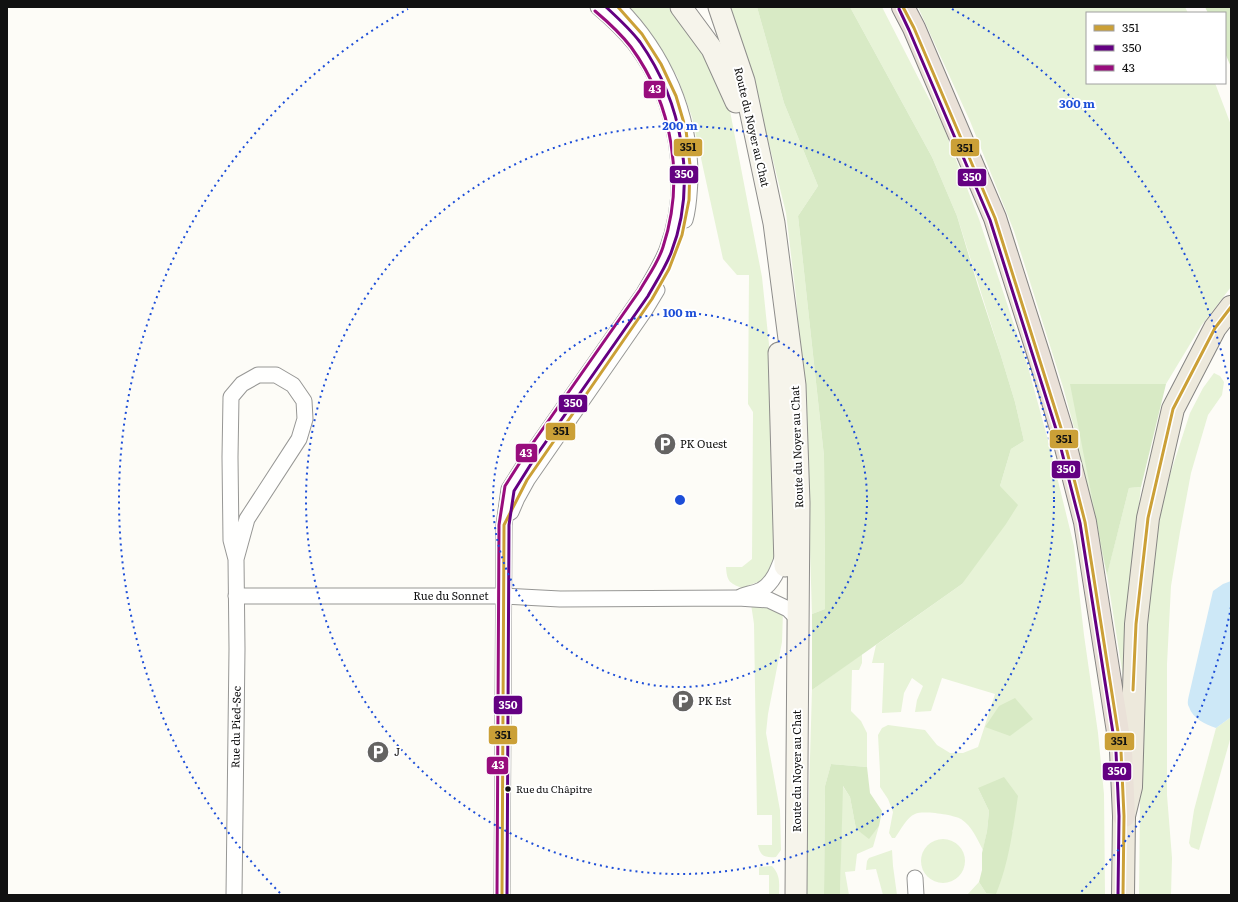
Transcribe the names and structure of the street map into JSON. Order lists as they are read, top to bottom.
{
  "streets": {
    "street": ["Route du Noyer au Chat", "Rue du Sonnet", "Rue du Pied-Sec"]
  },
  "crossings": [
    ["Route du Noyer au Chat", "Rue du Sonnet"],
    ["Rue du Sonnet", "Rue du Pied-Sec"]
  ],
  "places": {
    "parking": ["PK Ouest", "PK Est", "J"],
    "other": ["Rue du Châpitre"]
  },
  "lines": ["transit line 351", "transit line 350", "transit line 43"],
  "legend": ["351", "350", "43"],
  "rings": ["300 m", "200 m", "100 m"]
}
